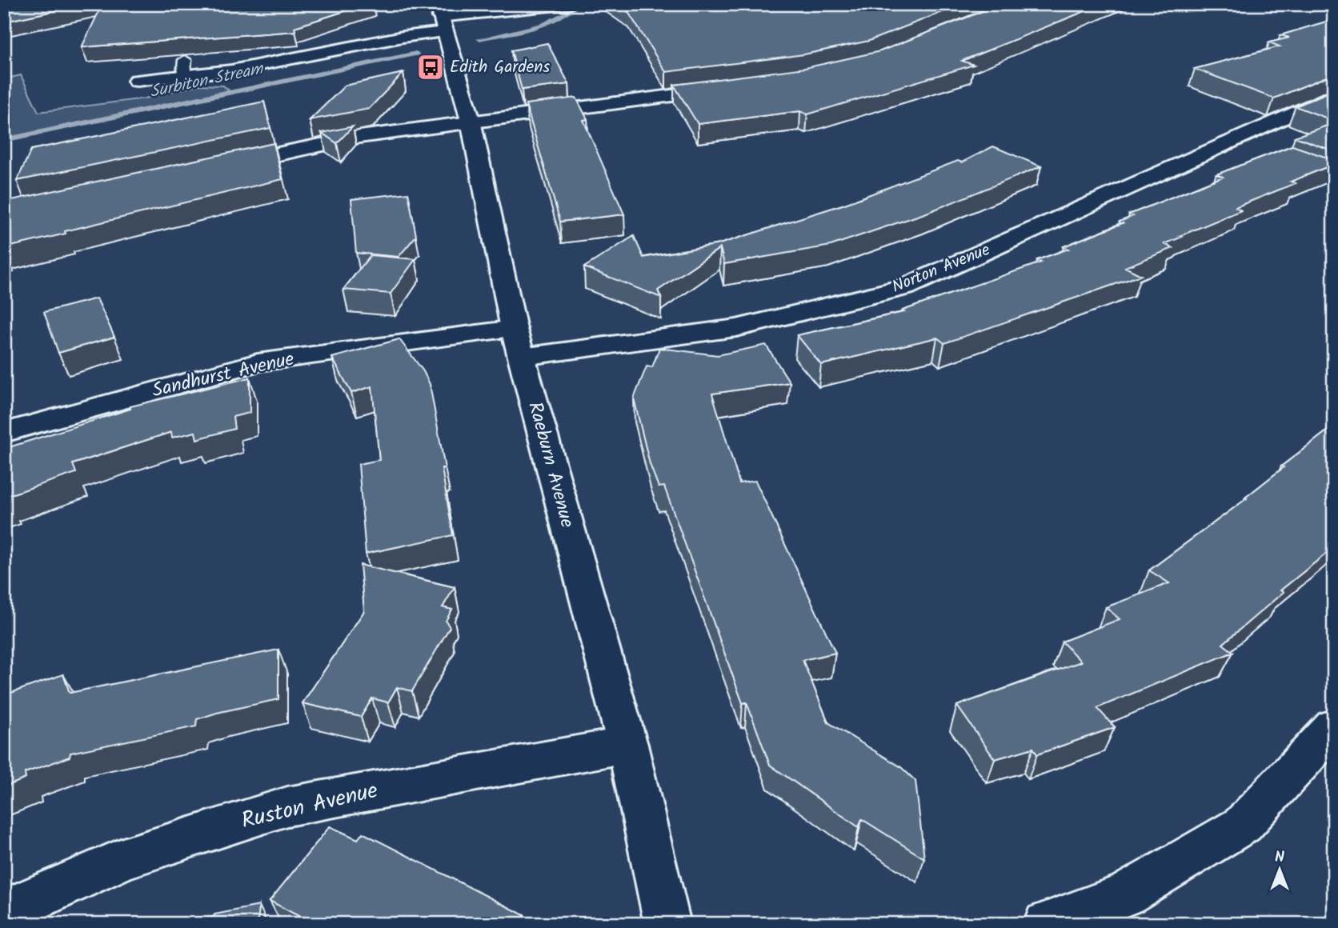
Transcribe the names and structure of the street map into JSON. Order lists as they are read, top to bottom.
{
  "streets": {
    "street": [
      "Norton Avenue",
      "Sandhurst Avenue",
      "Raeburn Avenue",
      "Ruston Avenue"
    ]
  },
  "crossings": [
    ["Norton Avenue", "Sandhurst Avenue"],
    ["Norton Avenue", "Raeburn Avenue"],
    ["Sandhurst Avenue", "Raeburn Avenue"],
    ["Raeburn Avenue", "Ruston Avenue"]
  ],
  "water": ["Surbiton Stream"],
  "places": {
    "bus stop": ["Edith Gardens"]
  },
  "north": "top"
}
